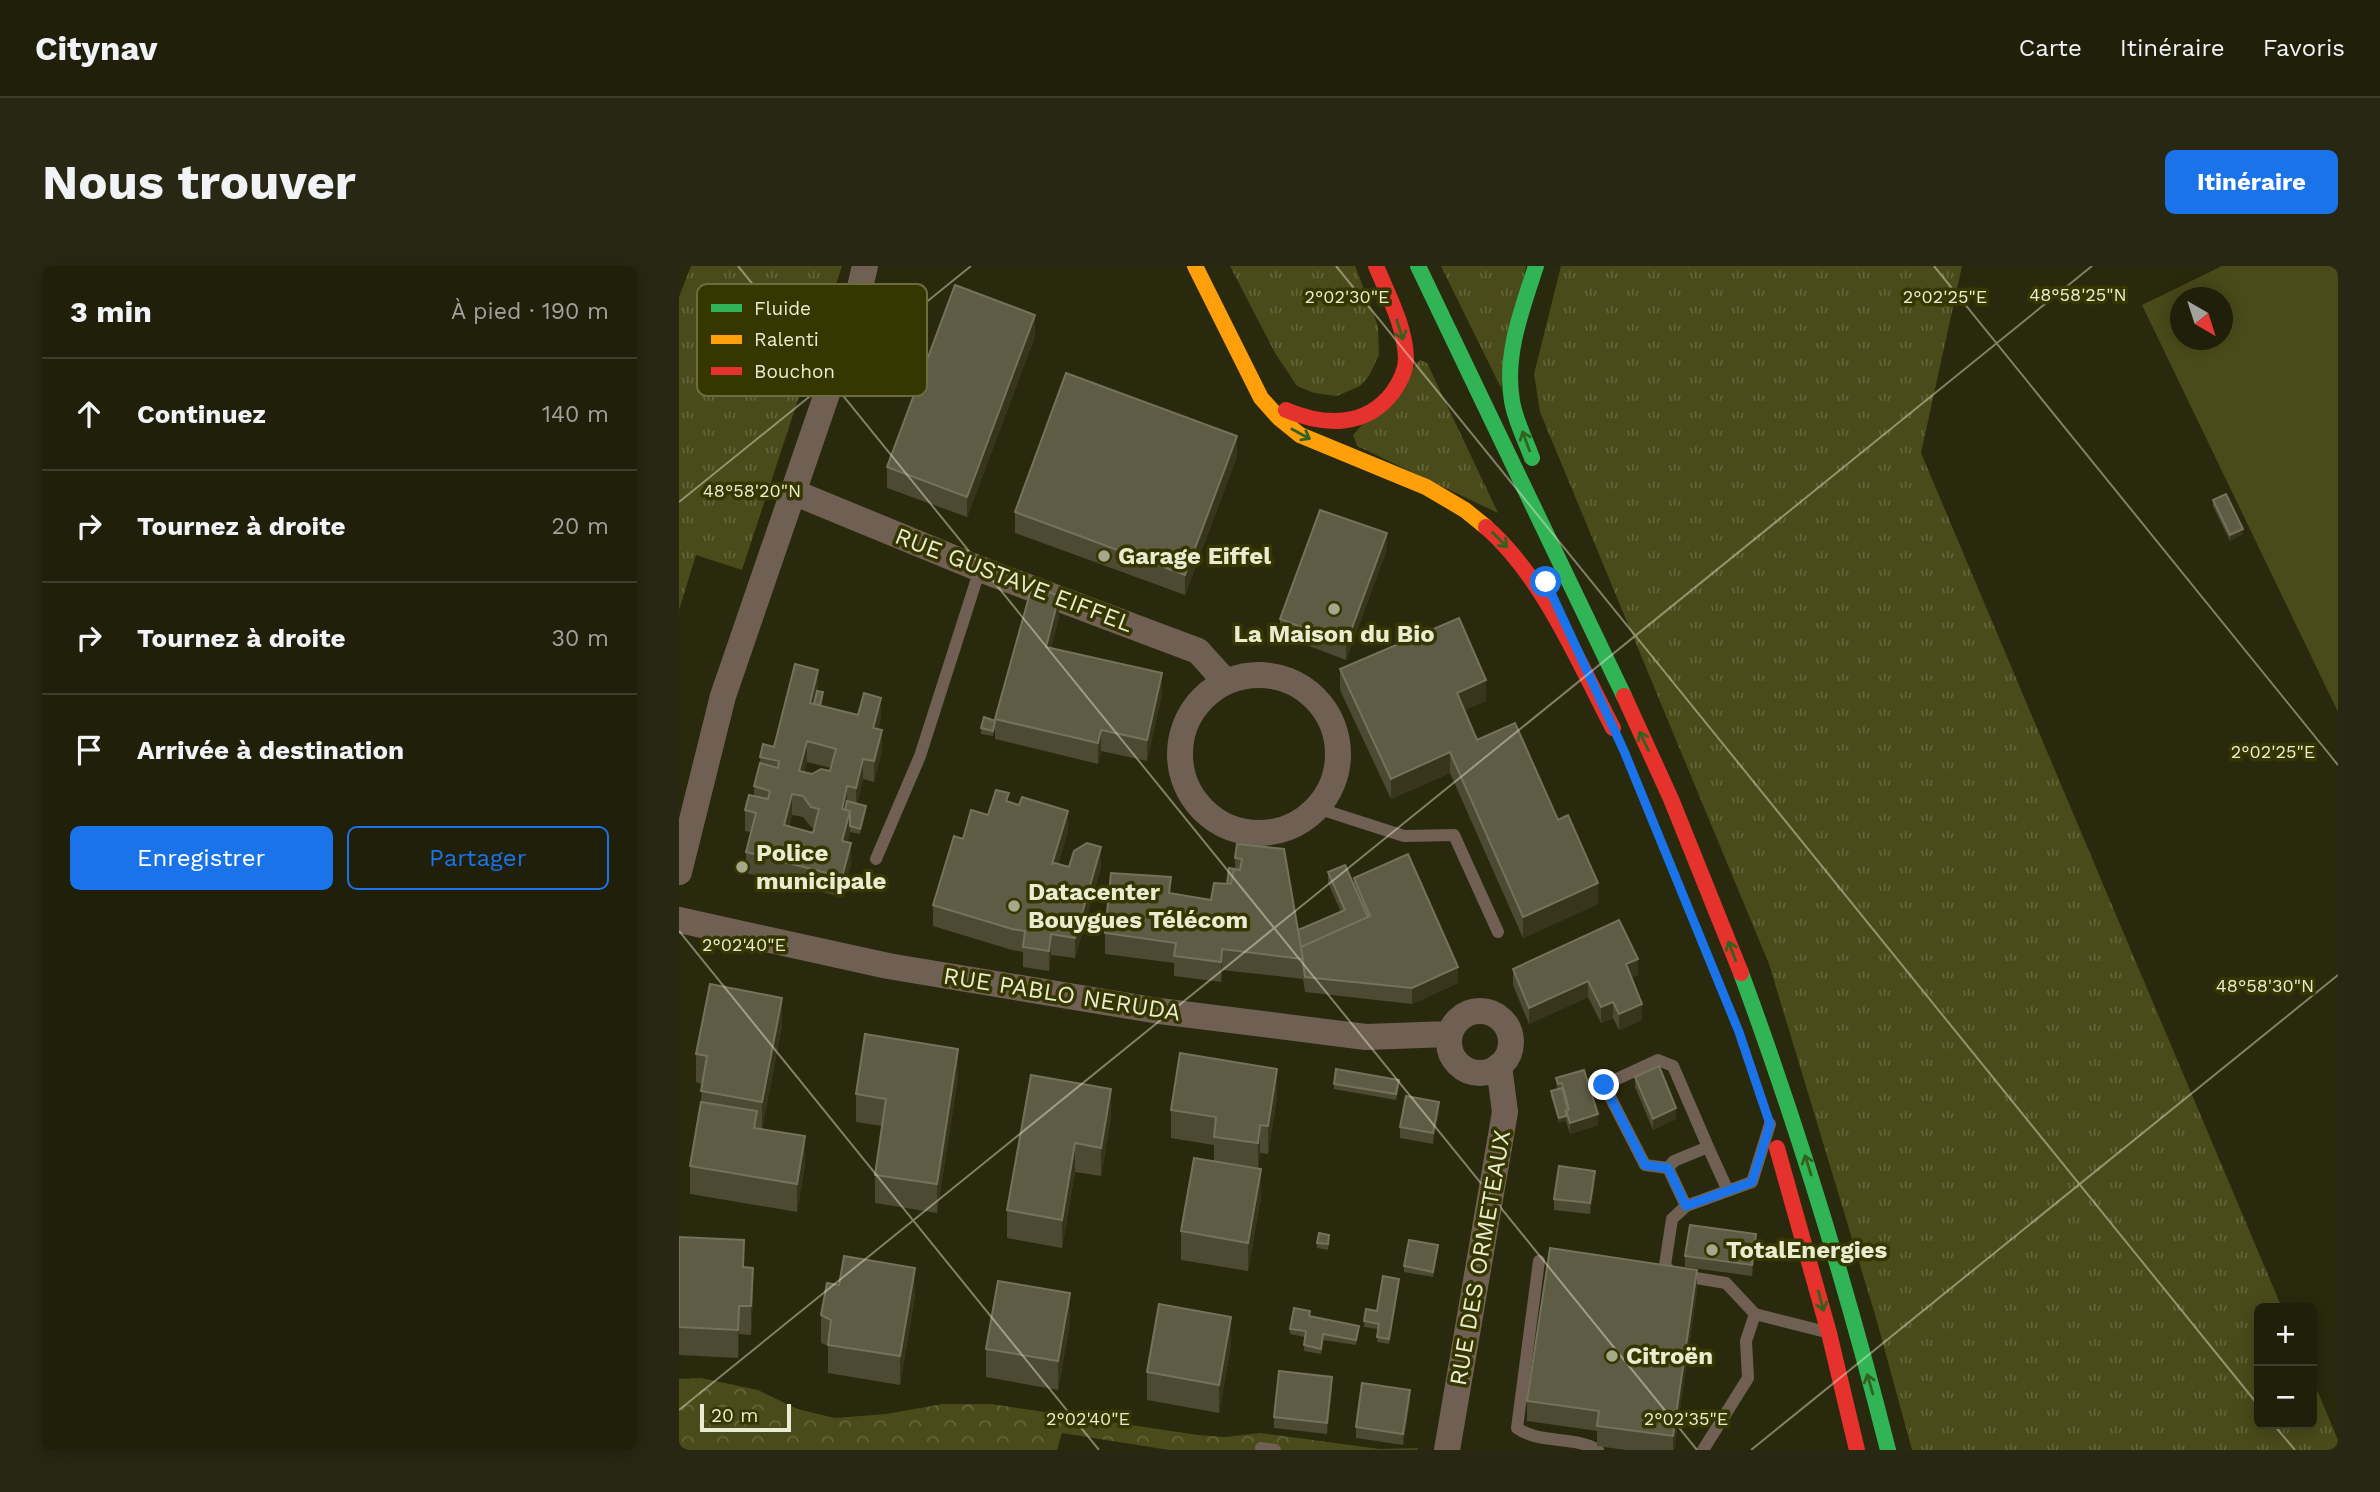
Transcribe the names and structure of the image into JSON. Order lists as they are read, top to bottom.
{
  "streets": {
    "street": ["RUE GUSTAVE EIFFEL", "RUE PABLO NERUDA", "RUE DES ORMETEAUX"]
  },
  "crossings": [
    ["RUE PABLO NERUDA", "RUE DES ORMETEAUX"]
  ],
  "places": [
    "Garage Eiffel",
    "La Maison du Bio",
    "Police municipale",
    "Datacenter Bouygues Télécom",
    "TotalEnergies",
    "Citroën"
  ],
  "legend": ["Fluide", "Ralenti", "Bouchon"],
  "scale_bar": "20 m",
  "north": "bottom right",
  "page": {
    "header": "Citynav",
    "nav": ["Carte", "Itinéraire", "Favoris"],
    "buttons": [
      "Itinéraire",
      ["Enregistrer", "Partager"]
    ],
    "title": "Nous trouver",
    "heading": ["3 min", "À pied · 190 m"],
    "list": [
      ["Continuez", "140 m"],
      ["Tournez à droite", "20 m"],
      ["Tournez à droite", "30 m"],
      "Arrivée à destination"
    ],
    "map_buttons": ["+", "−"],
    "scale": "20 m"
  },
  "coordinates": [
    "48°58'25\"N",
    "2°02'30\"E",
    "2°02'25\"E",
    "48°58'20\"N",
    "2°02'40\"E",
    "48°58'30\"N",
    "2°02'35\"E"
  ]
}
